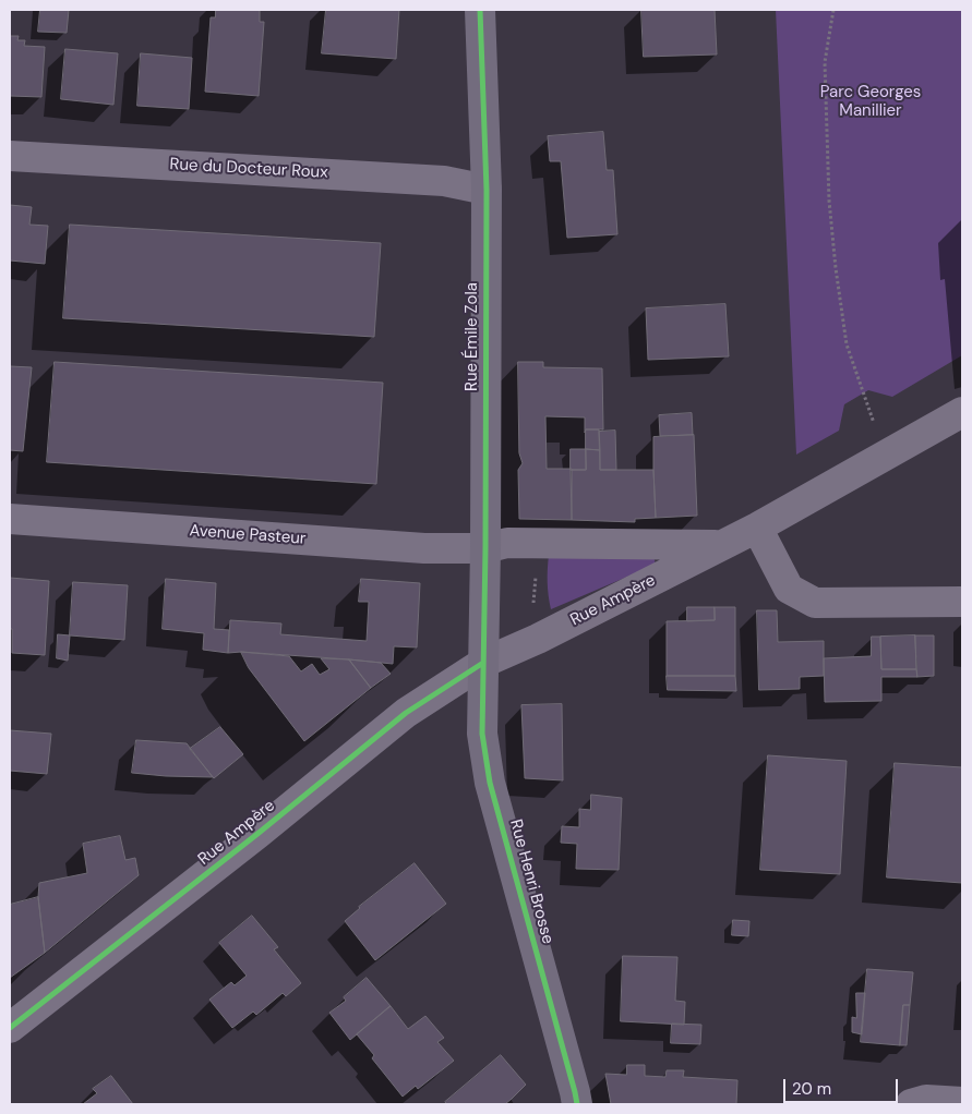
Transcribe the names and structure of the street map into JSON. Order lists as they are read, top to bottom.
{
  "streets": {
    "street": [
      "Rue du Docteur Roux",
      "Rue Émile Zola",
      "Avenue Pasteur",
      "Rue Ampère",
      "Rue Henri Brosse"
    ]
  },
  "crossings": [
    ["Rue du Docteur Roux", "Rue Émile Zola"],
    ["Rue Émile Zola", "Avenue Pasteur"],
    ["Rue Émile Zola", "Rue Ampère"],
    ["Rue Émile Zola", "Rue Henri Brosse"],
    ["Avenue Pasteur", "Rue Ampère"],
    ["Rue Ampère", "Rue Henri Brosse"]
  ],
  "parks": ["Parc Georges Manillier"],
  "scale_bar": "20 m"
}
